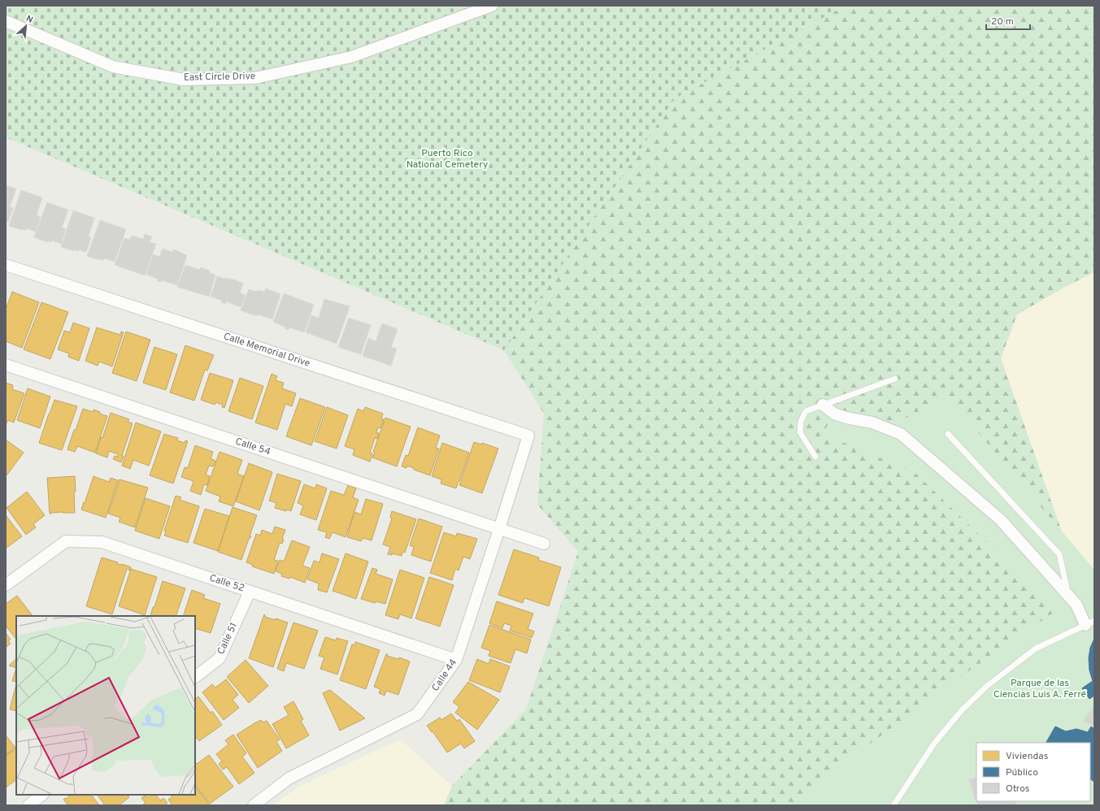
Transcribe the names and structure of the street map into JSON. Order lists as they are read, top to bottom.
{
  "streets": {
    "street": [
      "East Circle Drive",
      "Calle Memorial Drive",
      "Calle 54",
      "Calle 52",
      "Calle 51",
      "Calle 44"
    ]
  },
  "crossings": [
    ["Calle Memorial Drive", "Calle 44"],
    ["Calle 54", "Calle 44"],
    ["Calle 52", "Calle 51"],
    ["Calle 52", "Calle 44"]
  ],
  "parks": ["Puerto Rico National Cemetery", "Parque de las Ciencias Luis A. Ferré"],
  "legend": ["Viviendas", "Público", "Otros"],
  "scale_bar": "20 m",
  "north": "top right"
}
